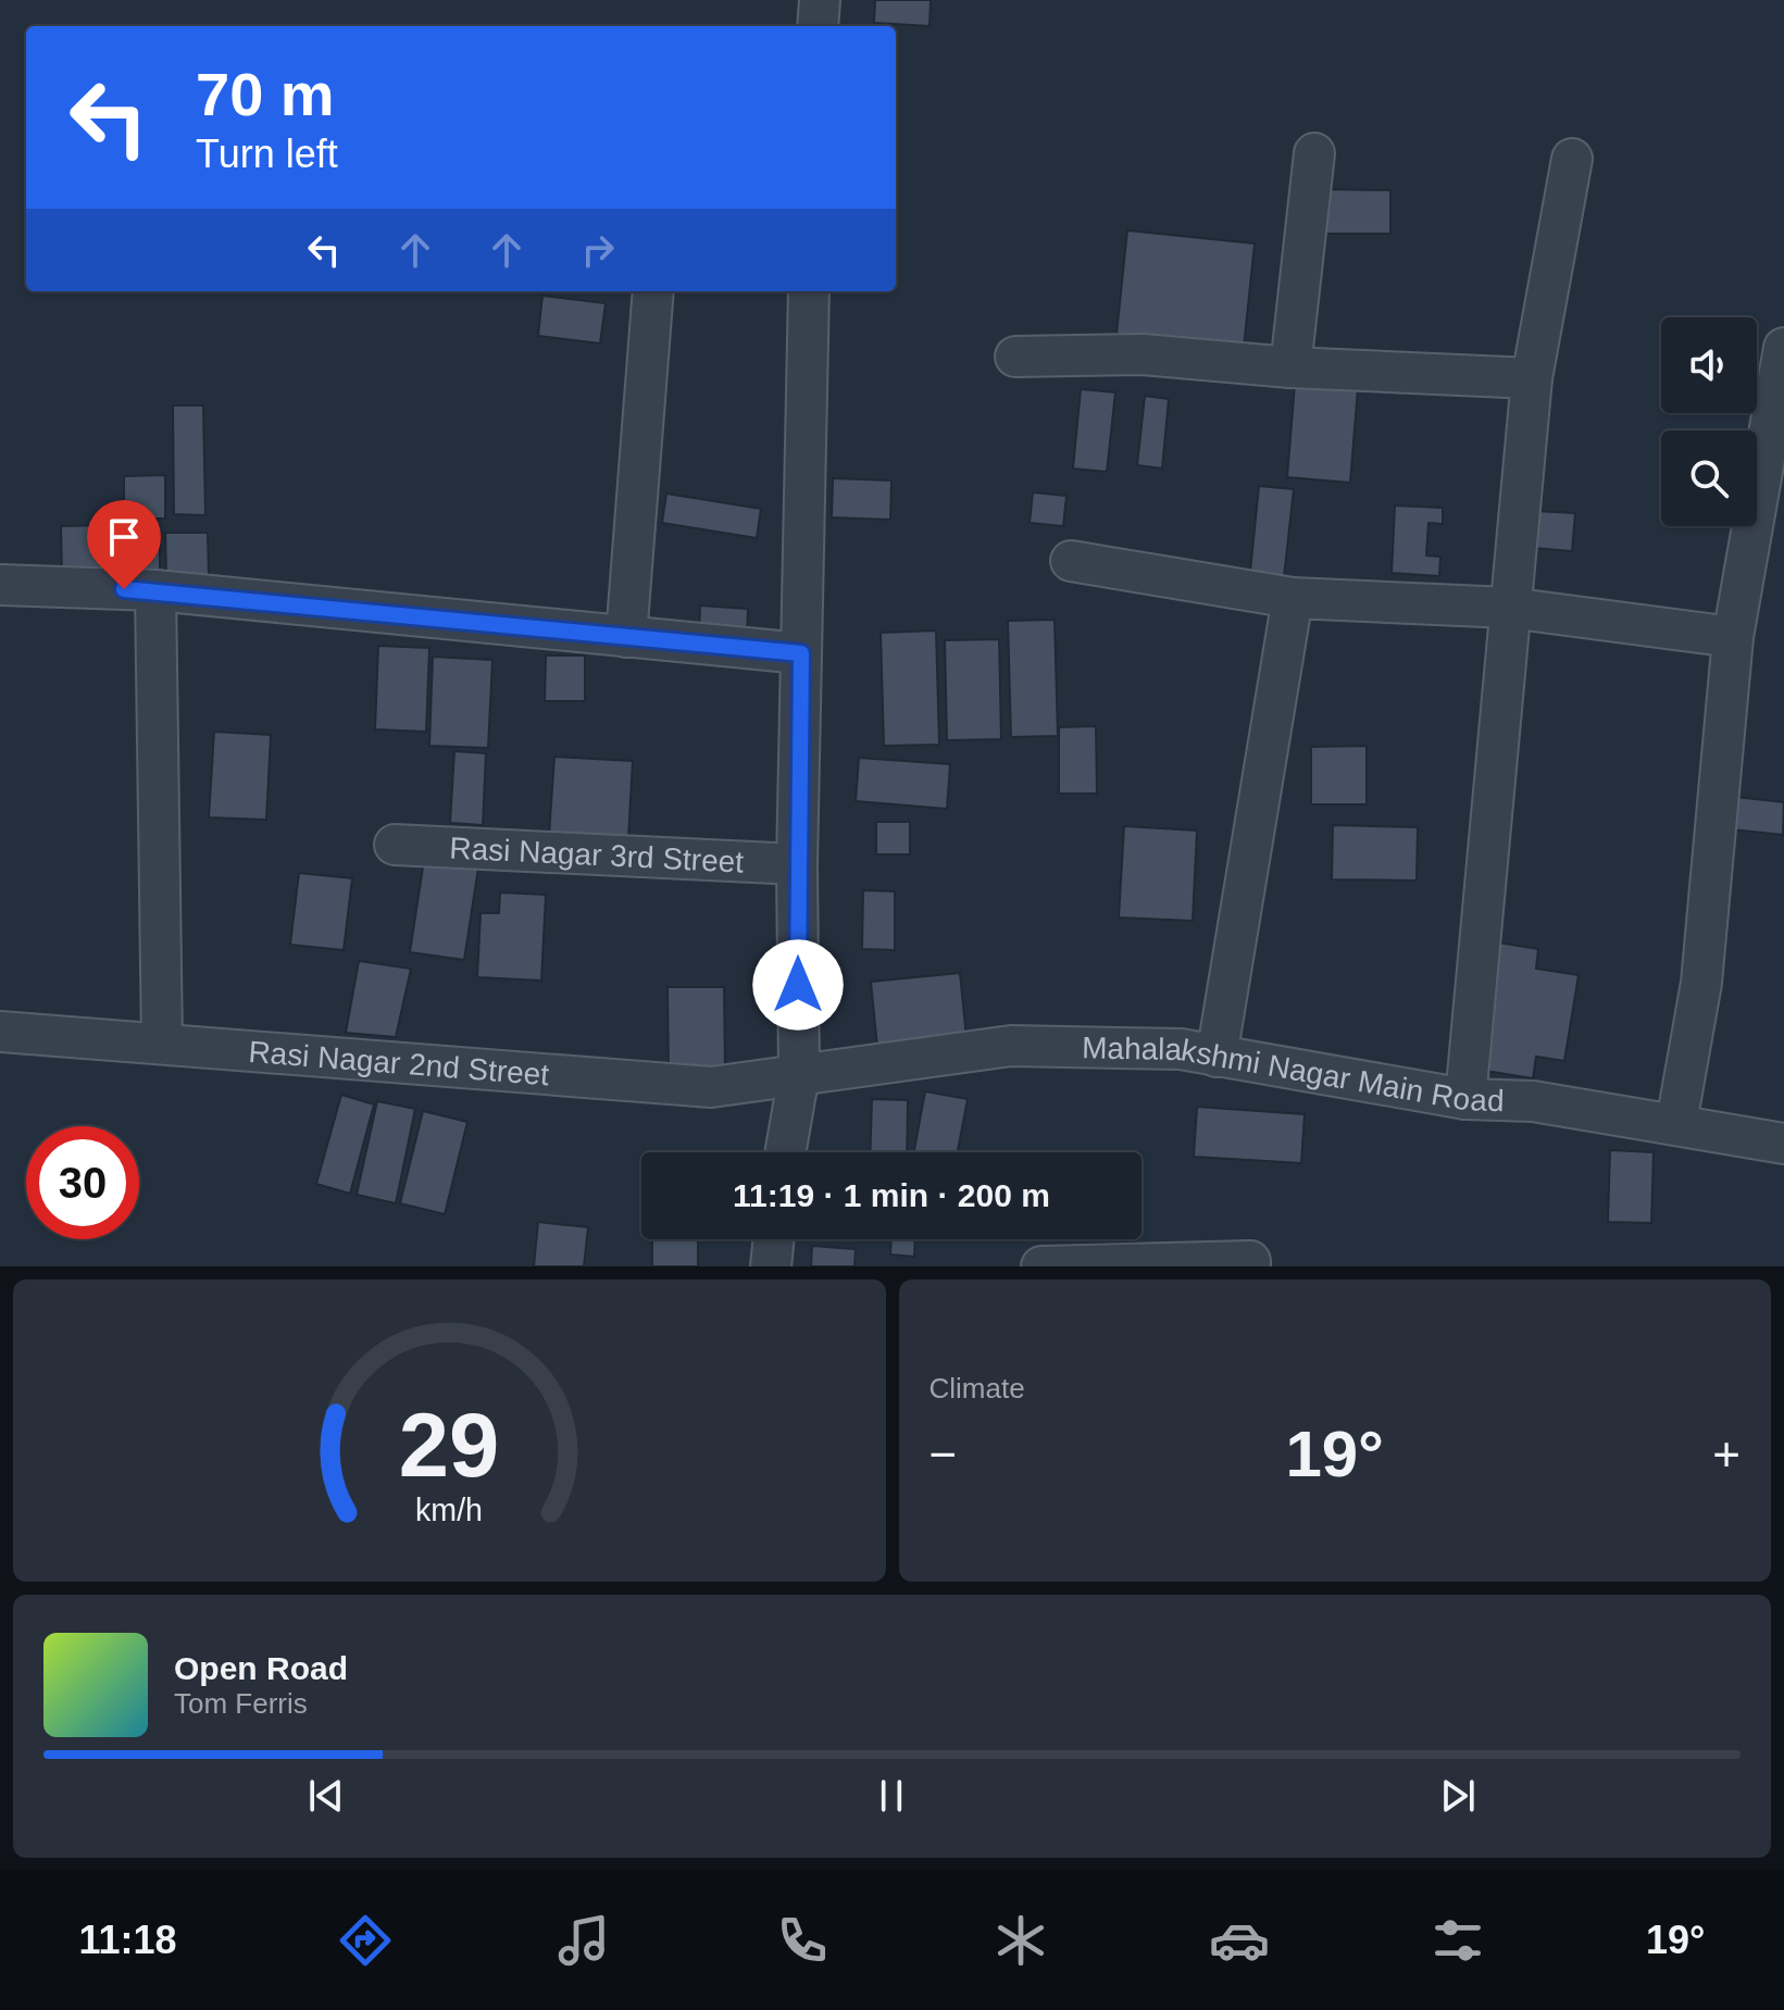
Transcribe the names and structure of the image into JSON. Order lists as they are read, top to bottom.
{
  "streets": {
    "street": ["Rasi Nagar 3rd Street", "Rasi Nagar 2nd Street", "Mahalakshmi Nagar Main Road"]
  },
  "crossings": [
    ["Rasi Nagar 2nd Street", "Mahalakshmi Nagar Main Road"]
  ],
  "page": {
    "turn": ["70 m", "Turn left"],
    "limit": "30",
    "trip": "11:19 · 1 min · 200 m",
    "tile": "Climate",
    "heat": ["−", "19°", "+"],
    "song": ["Open Road", "Tom Ferris"],
    "tabs": ["11:18", "19°"],
    "gauge": ["29", "km/h"]
  }
}
